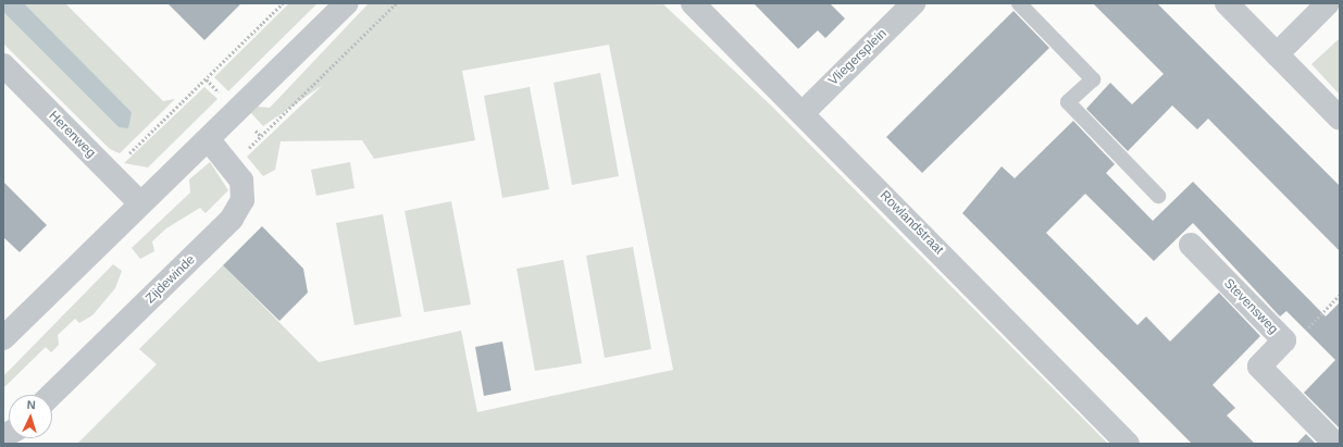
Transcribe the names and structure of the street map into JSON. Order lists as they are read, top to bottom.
{
  "streets": {
    "street": [
      "Vliegersplein",
      "Herenweg",
      "Rowlandstraat",
      "Zijdewinde",
      "Stevensweg"
    ]
  },
  "crossings": [
    ["Vliegersplein", "Rowlandstraat"]
  ],
  "north": "top"
}
